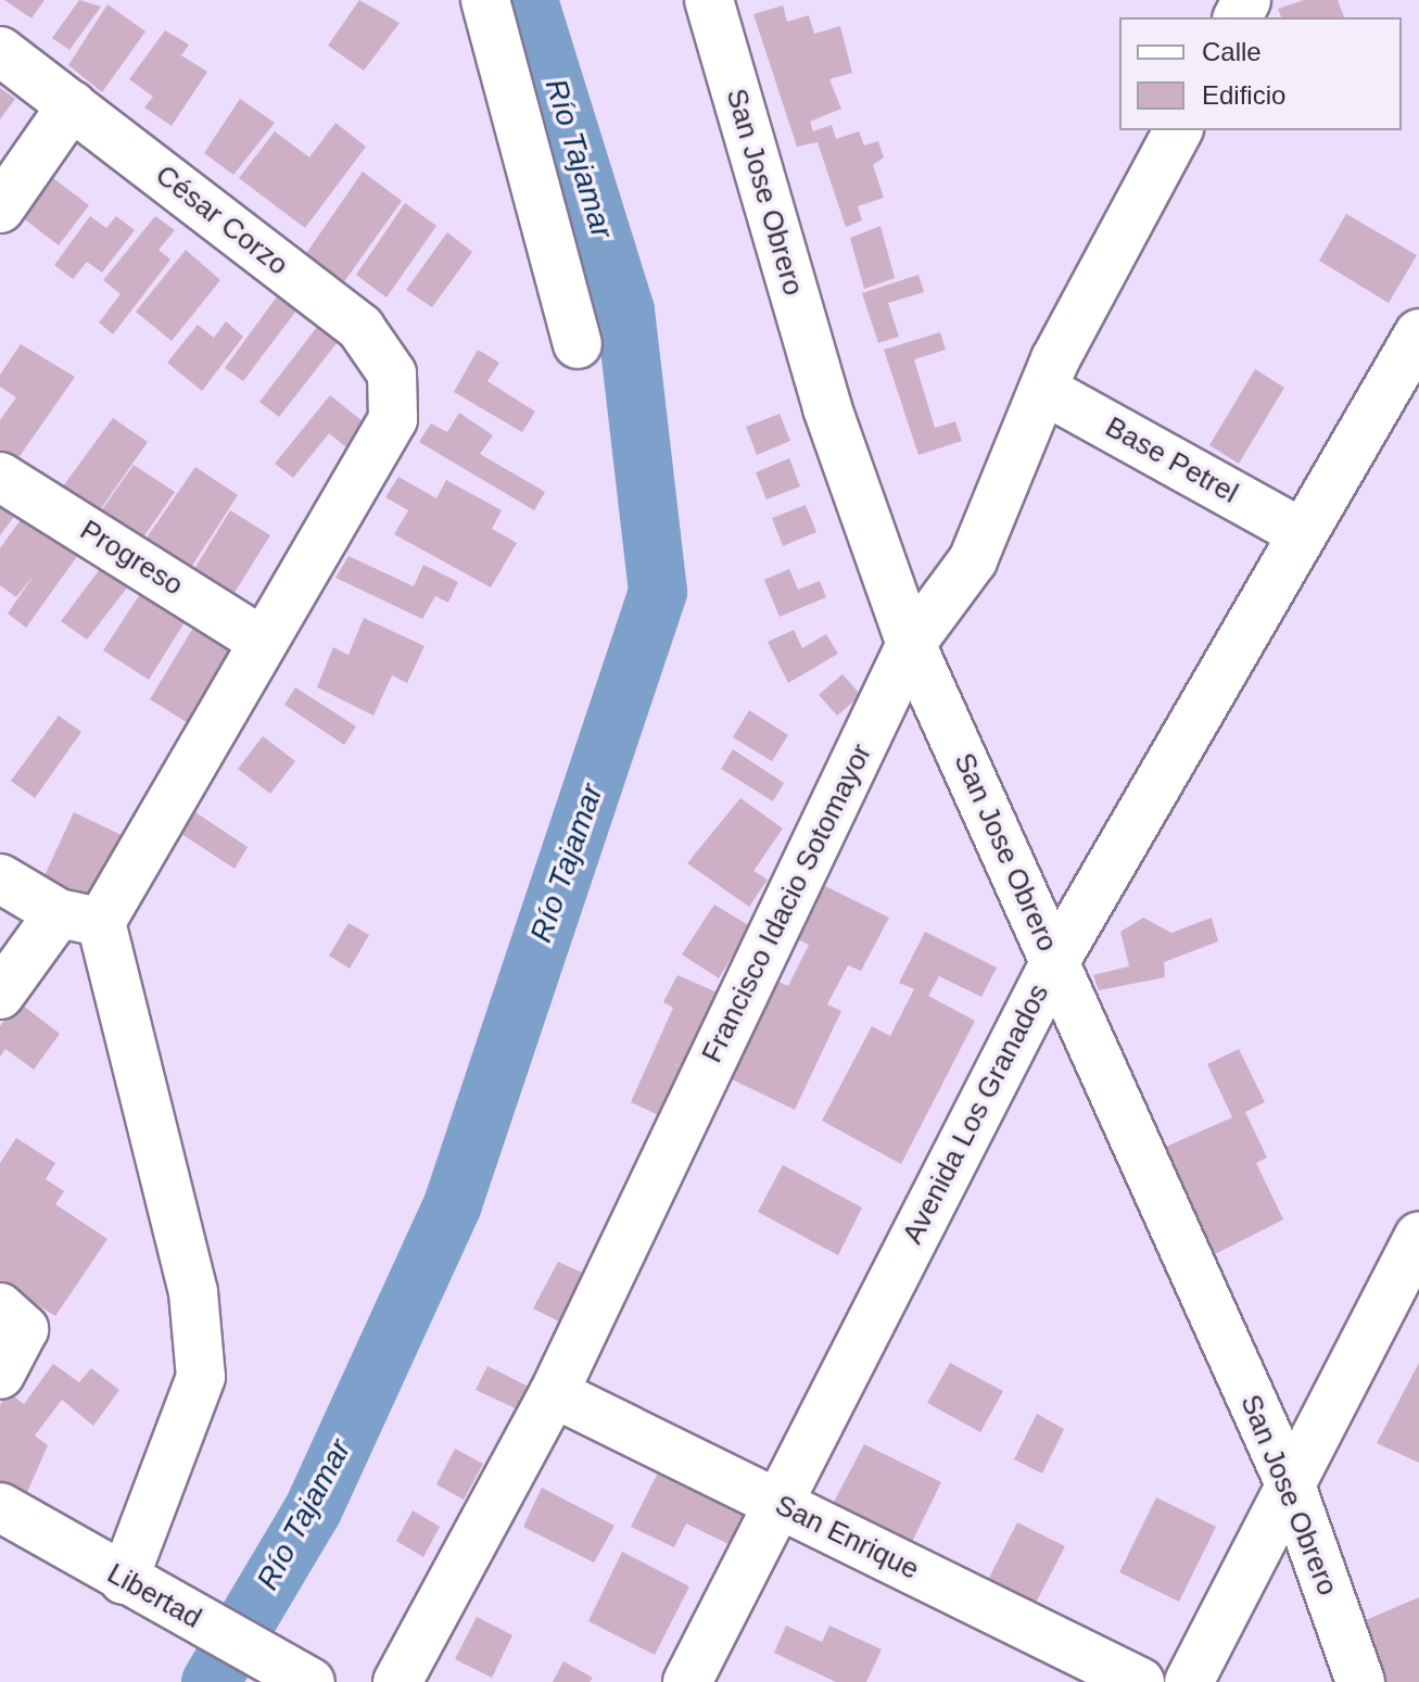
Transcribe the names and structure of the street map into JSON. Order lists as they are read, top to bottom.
{
  "streets": {
    "street": [
      "San Jose Obrero",
      "César Corzo",
      "Base Petrel",
      "Progreso",
      "Francisco Idacio Sotomayor",
      "Avenida Los Granados",
      "San Enrique",
      "Libertad"
    ]
  },
  "crossings": [
    ["San Jose Obrero", "Francisco Idacio Sotomayor"],
    ["San Jose Obrero", "Avenida Los Granados"],
    ["César Corzo", "Progreso"],
    ["Base Petrel", "Francisco Idacio Sotomayor"],
    ["Base Petrel", "Avenida Los Granados"],
    ["Francisco Idacio Sotomayor", "San Enrique"],
    ["Avenida Los Granados", "San Enrique"]
  ],
  "water": ["Río Tajamar"],
  "legend": ["Calle", "Edificio"]
}
